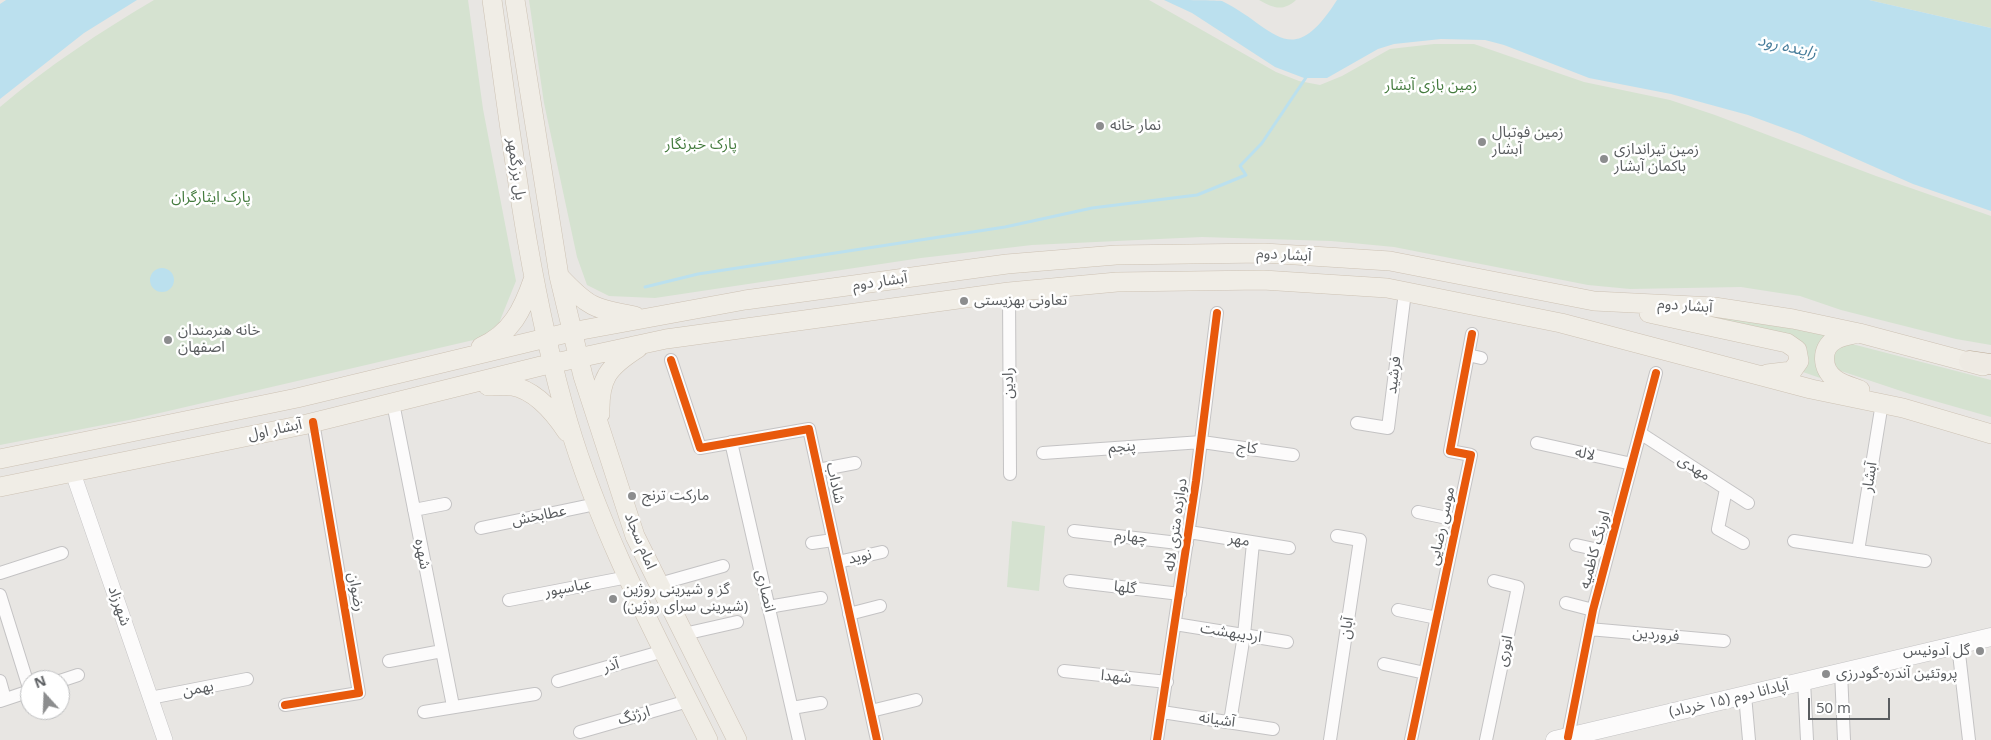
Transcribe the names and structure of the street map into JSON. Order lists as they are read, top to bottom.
{
  "streets": {
    "main road": [
      "پل بزرگمهر",
      "آبشار دوم",
      "آبشار اول",
      "امام سجاد",
      "آپادانا دوم (۱۵ خرداد)"
    ],
    "street": [
      "فرشید",
      "رادین",
      "پنجم",
      "کاج",
      "لاله",
      "مهدی",
      "آبشار",
      "شاداب",
      "عطابخش",
      "دوازده متری لاله",
      "موسی رضایی",
      "چهارم",
      "مهر",
      "اورنگ کاظمیه",
      "شهره",
      "نوید",
      "عباسپور",
      "گلها",
      "انصاری",
      "رضوان",
      "شهرزاد",
      "آبان",
      "اردیبهشت",
      "فروردین",
      "انوری",
      "آذر",
      "شهدا",
      "بهمن",
      "ارژنگ",
      "آشیانه"
    ]
  },
  "crossings": [
    ["پل بزرگمهر", "آبشار دوم"],
    ["پل بزرگمهر", "آبشار اول"],
    ["پل بزرگمهر", "امام سجاد"],
    ["آبشار دوم", "فرشید"],
    ["آبشار دوم", "رادین"],
    ["آبشار دوم", "آبشار اول"],
    ["آبشار دوم", "آبشار"],
    ["آبشار دوم", "امام سجاد"],
    ["آبشار اول", "امام سجاد"],
    ["آبشار اول", "شهره"],
    ["آبشار اول", "رضوان"],
    ["آبشار اول", "شهرزاد"],
    ["پنجم", "کاج"],
    ["پنجم", "دوازده متری لاله"],
    ["کاج", "دوازده متری لاله"],
    ["لاله", "اورنگ کاظمیه"],
    ["مهدی", "اورنگ کاظمیه"],
    ["شاداب", "نوید"],
    ["شاداب", "انصاری"],
    ["عطابخش", "امام سجاد"],
    ["دوازده متری لاله", "چهارم"],
    ["دوازده متری لاله", "مهر"],
    ["دوازده متری لاله", "گلها"],
    ["دوازده متری لاله", "اردیبهشت"],
    ["دوازده متری لاله", "شهدا"],
    ["دوازده متری لاله", "آشیانه"],
    ["چهارم", "مهر"],
    ["امام سجاد", "عباسپور"],
    ["امام سجاد", "آذر"],
    ["امام سجاد", "ارژنگ"],
    ["اورنگ کاظمیه", "فروردین"],
    ["اورنگ کاظمیه", "آپادانا دوم (۱۵ خرداد)"],
    ["شهرزاد", "بهمن"]
  ],
  "water": ["زاینده رود"],
  "parks": ["زمین بازی آبشار", "پارک خبرنگار", "پارک ایثارگران"],
  "places": [
    "نمار خانه",
    "زمین فوتبال آبشار",
    "زمین تیراندازی باکمان آبشار",
    "تعاونی بهزیستی",
    "خانه هنرمندان اصفهان",
    "مارکت ترنج",
    "گز و شیرینی روژین (شیرینی سرای روژین)",
    "گل آدونیس",
    "پروتئین آندره-گودرزی"
  ],
  "scale_bar": "50 m",
  "north": "top"
}
